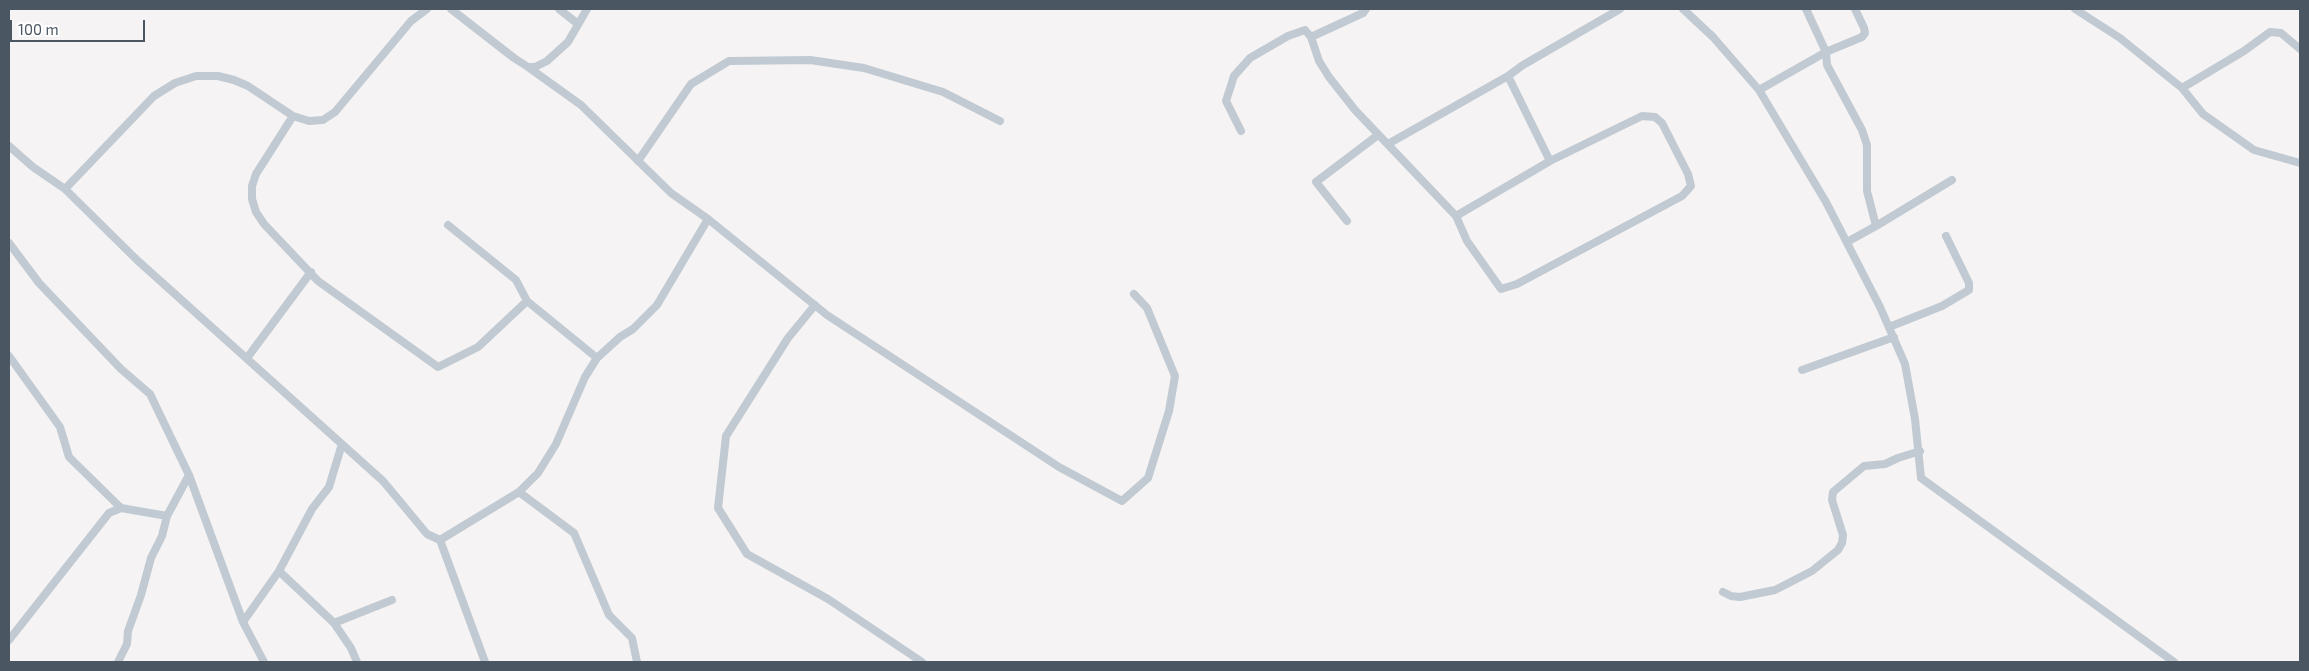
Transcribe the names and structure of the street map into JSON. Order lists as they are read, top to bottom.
{
  "scale_bar": "100 m"
}
